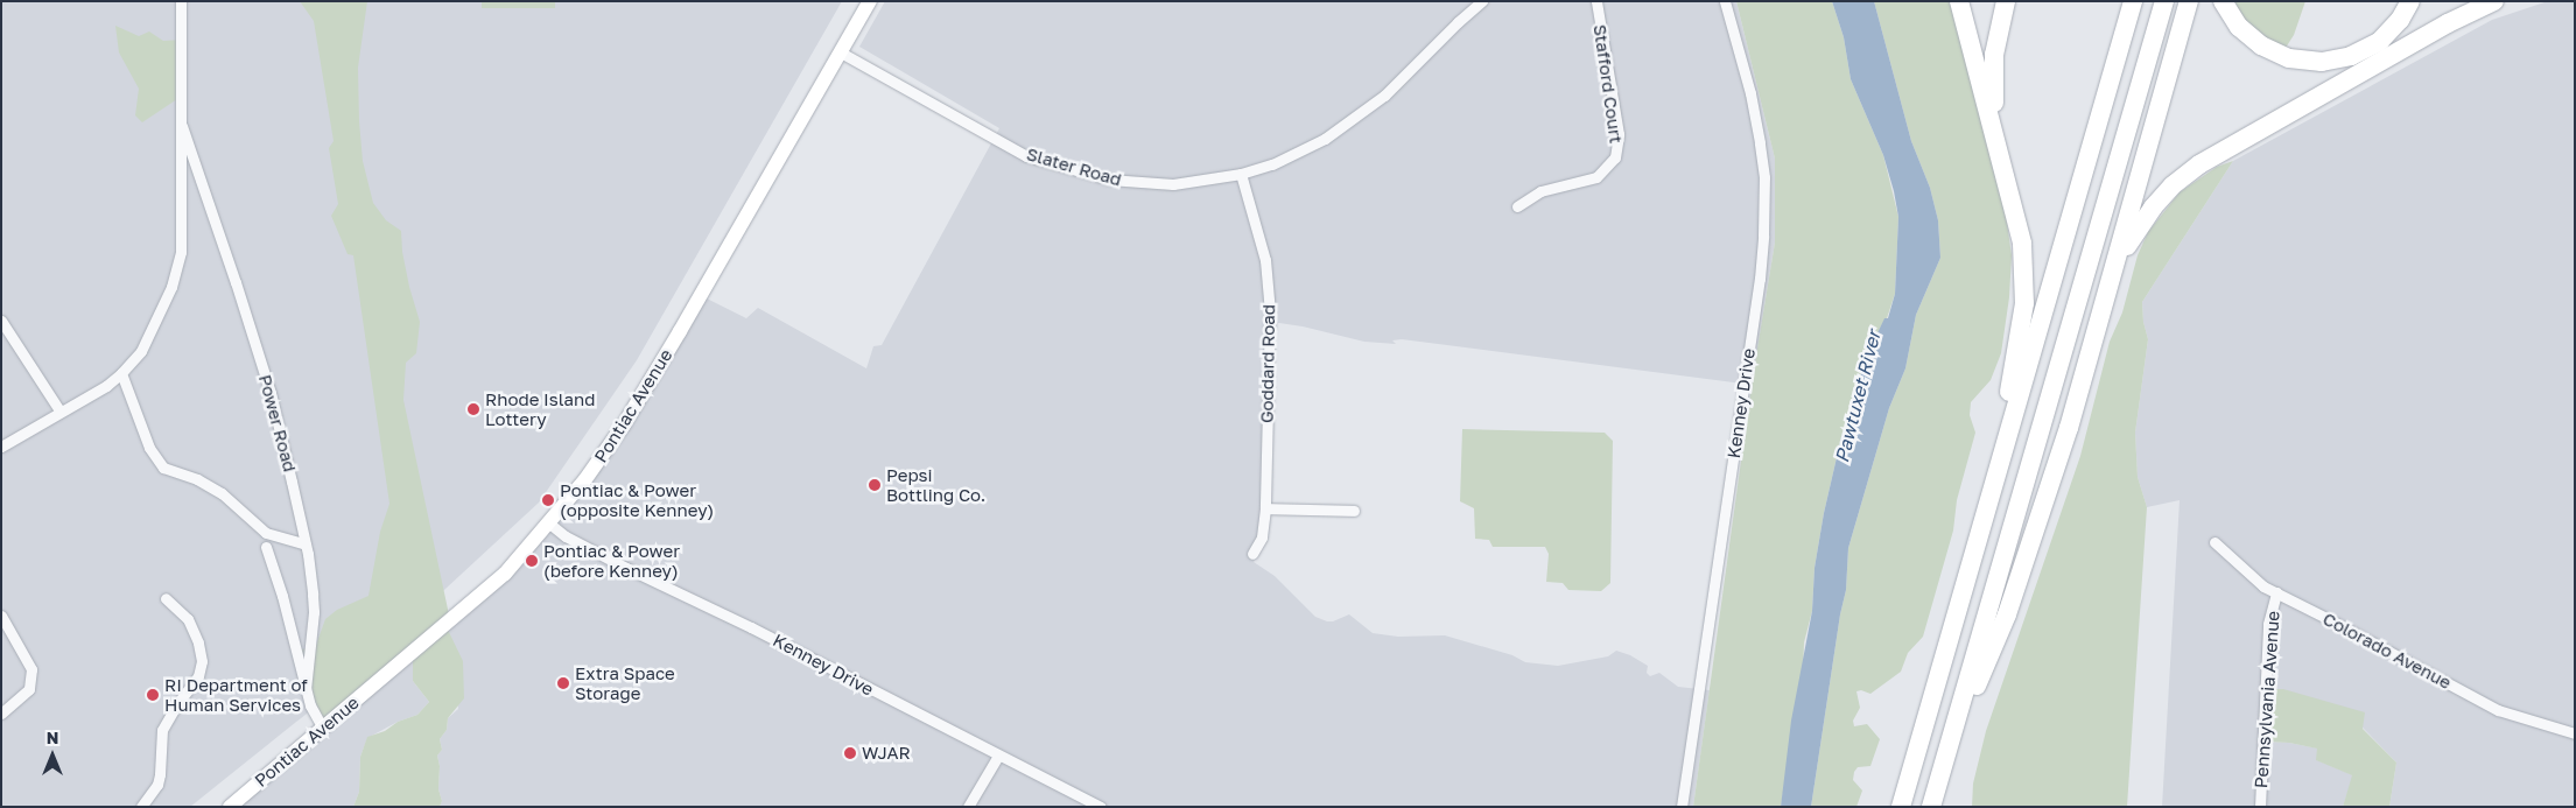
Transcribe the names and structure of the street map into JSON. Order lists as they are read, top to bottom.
{
  "streets": {
    "main road": ["Pontiac Avenue"],
    "street": [
      "Stafford Court",
      "Slater Road",
      "Goddard Road",
      "Kenney Drive",
      "Power Road",
      "Colorado Avenue",
      "Pennsylvania Avenue"
    ]
  },
  "crossings": [
    ["Slater Road", "Goddard Road"],
    ["Slater Road", "Pontiac Avenue"],
    ["Kenney Drive", "Pontiac Avenue"],
    ["Pontiac Avenue", "Power Road"],
    ["Colorado Avenue", "Pennsylvania Avenue"]
  ],
  "water": ["Pawtuxet River"],
  "places": [
    "Rhode Island Lottery",
    "Pepsi Bottling Co.",
    "Pontiac & Power (opposite Kenney)",
    "Pontiac & Power (before Kenney)",
    "Extra Space Storage",
    "RI Department of Human Services",
    "WJAR"
  ],
  "north": "top"
}
